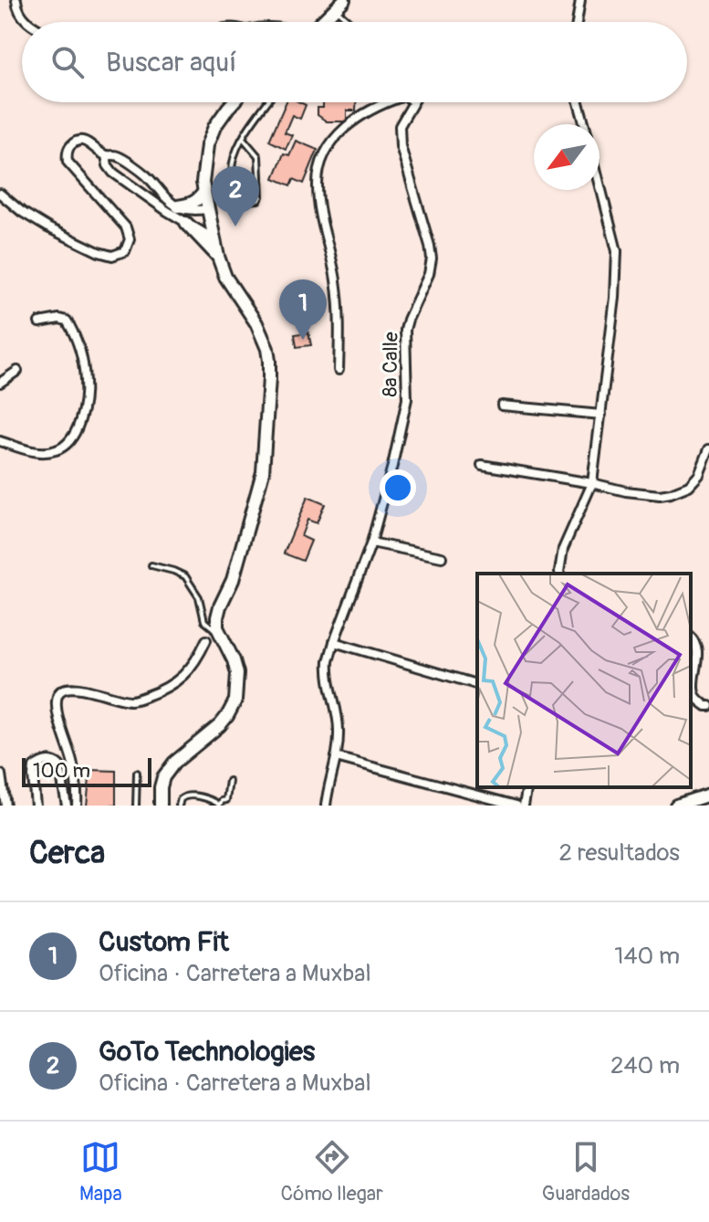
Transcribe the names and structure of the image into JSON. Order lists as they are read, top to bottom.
{
  "streets": {
    "street": ["8a Calle"]
  },
  "scale_bar": "100 m",
  "north": "bottom left",
  "page": {
    "search": "Buscar aquí",
    "pins": ["2", "1"],
    "scale": "100 m",
    "heading": ["Cerca", "2 resultados"],
    "list": [
      {
        "mark": "1",
        "name": "Custom Fit",
        "note": "Oficina · Carretera a Muxbal",
        "value": "140 m"
      },
      {
        "mark": "2",
        "name": "GoTo Technologies",
        "note": "Oficina · Carretera a Muxbal",
        "value": "240 m"
      }
    ],
    "nav": ["Mapa", "Cómo llegar", "Guardados"]
  }
}
